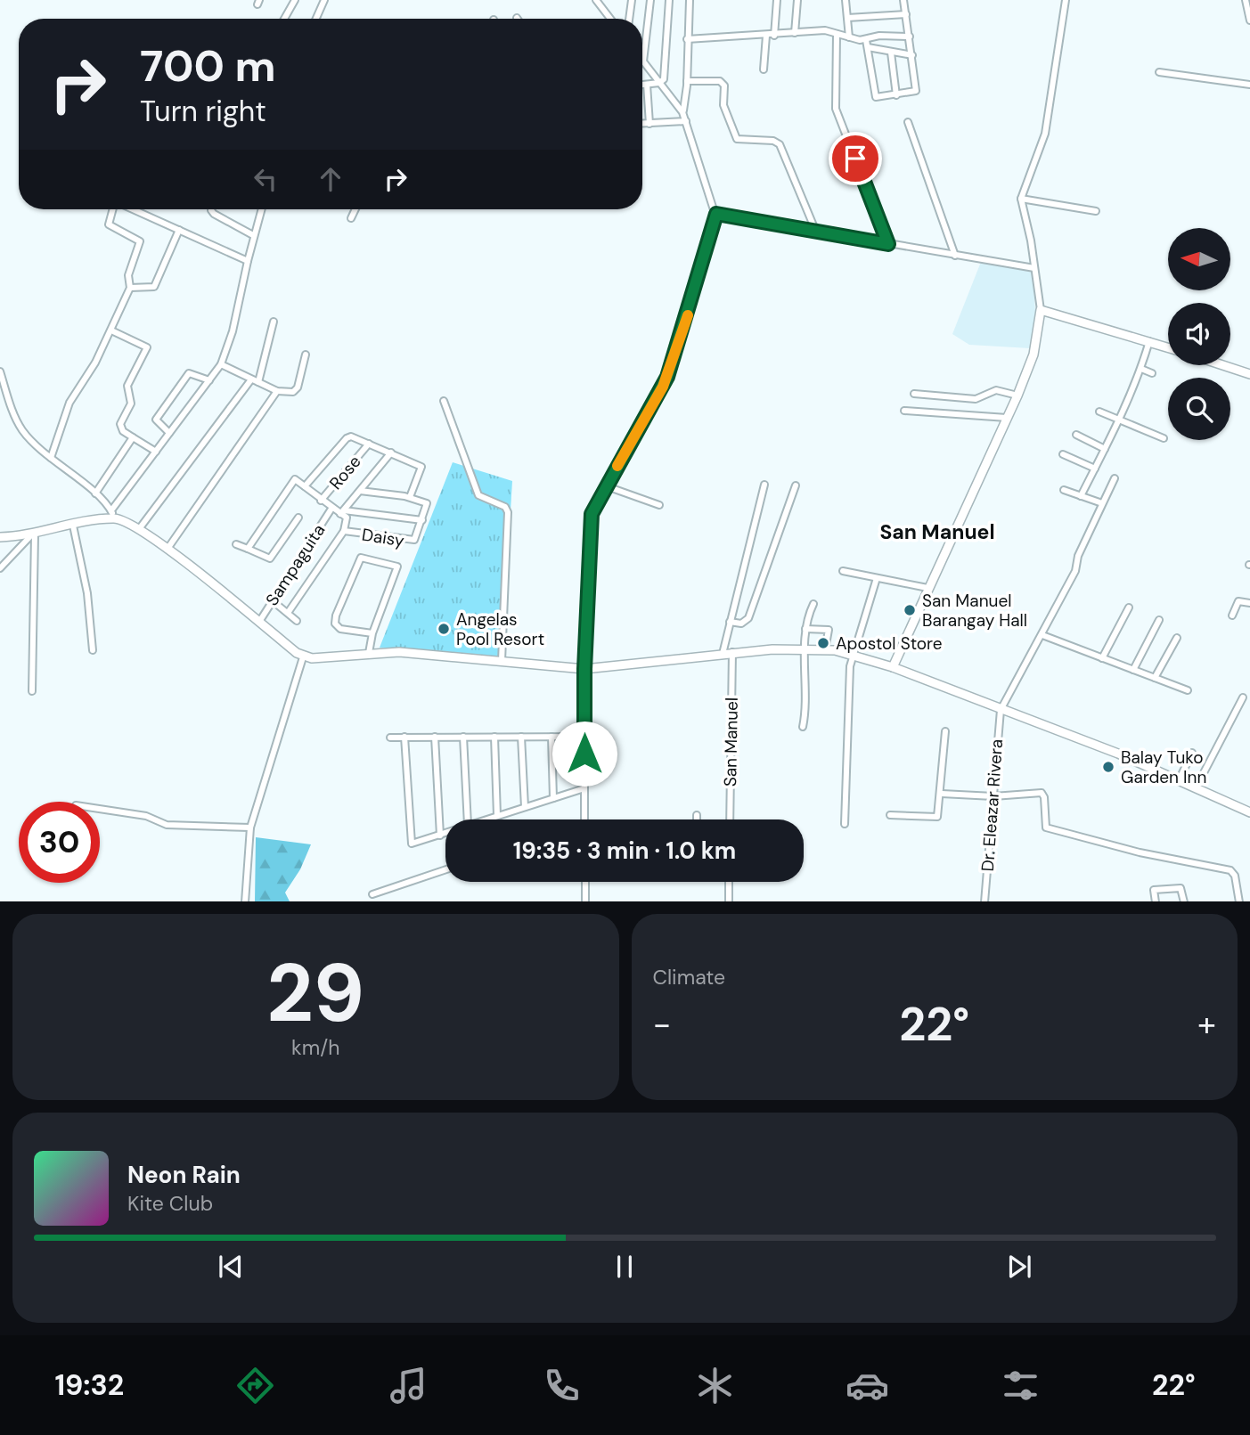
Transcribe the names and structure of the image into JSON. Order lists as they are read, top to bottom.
{
  "streets": {
    "street": [
      "Rose",
      "Daisy",
      "Sampaguita",
      "San Manuel",
      "Dr. Eleazar Rivera"
    ]
  },
  "districts": ["San Manuel"],
  "places": [
    "San Manuel Barangay Hall",
    "Angelas Pool Resort",
    "Apostol Store",
    "Balay Tuko Garden Inn"
  ],
  "north": "left",
  "page": {
    "turn": ["700 m", "Turn right"],
    "limit": "30",
    "trip": "19:35 · 3 min · 1.0 km",
    "tile": [
      ["29", "km/h"],
      "Climate"
    ],
    "heat": ["−", "22°", "+"],
    "song": ["Neon Rain", "Kite Club"],
    "tabs": ["19:32", "22°"]
  }
}
